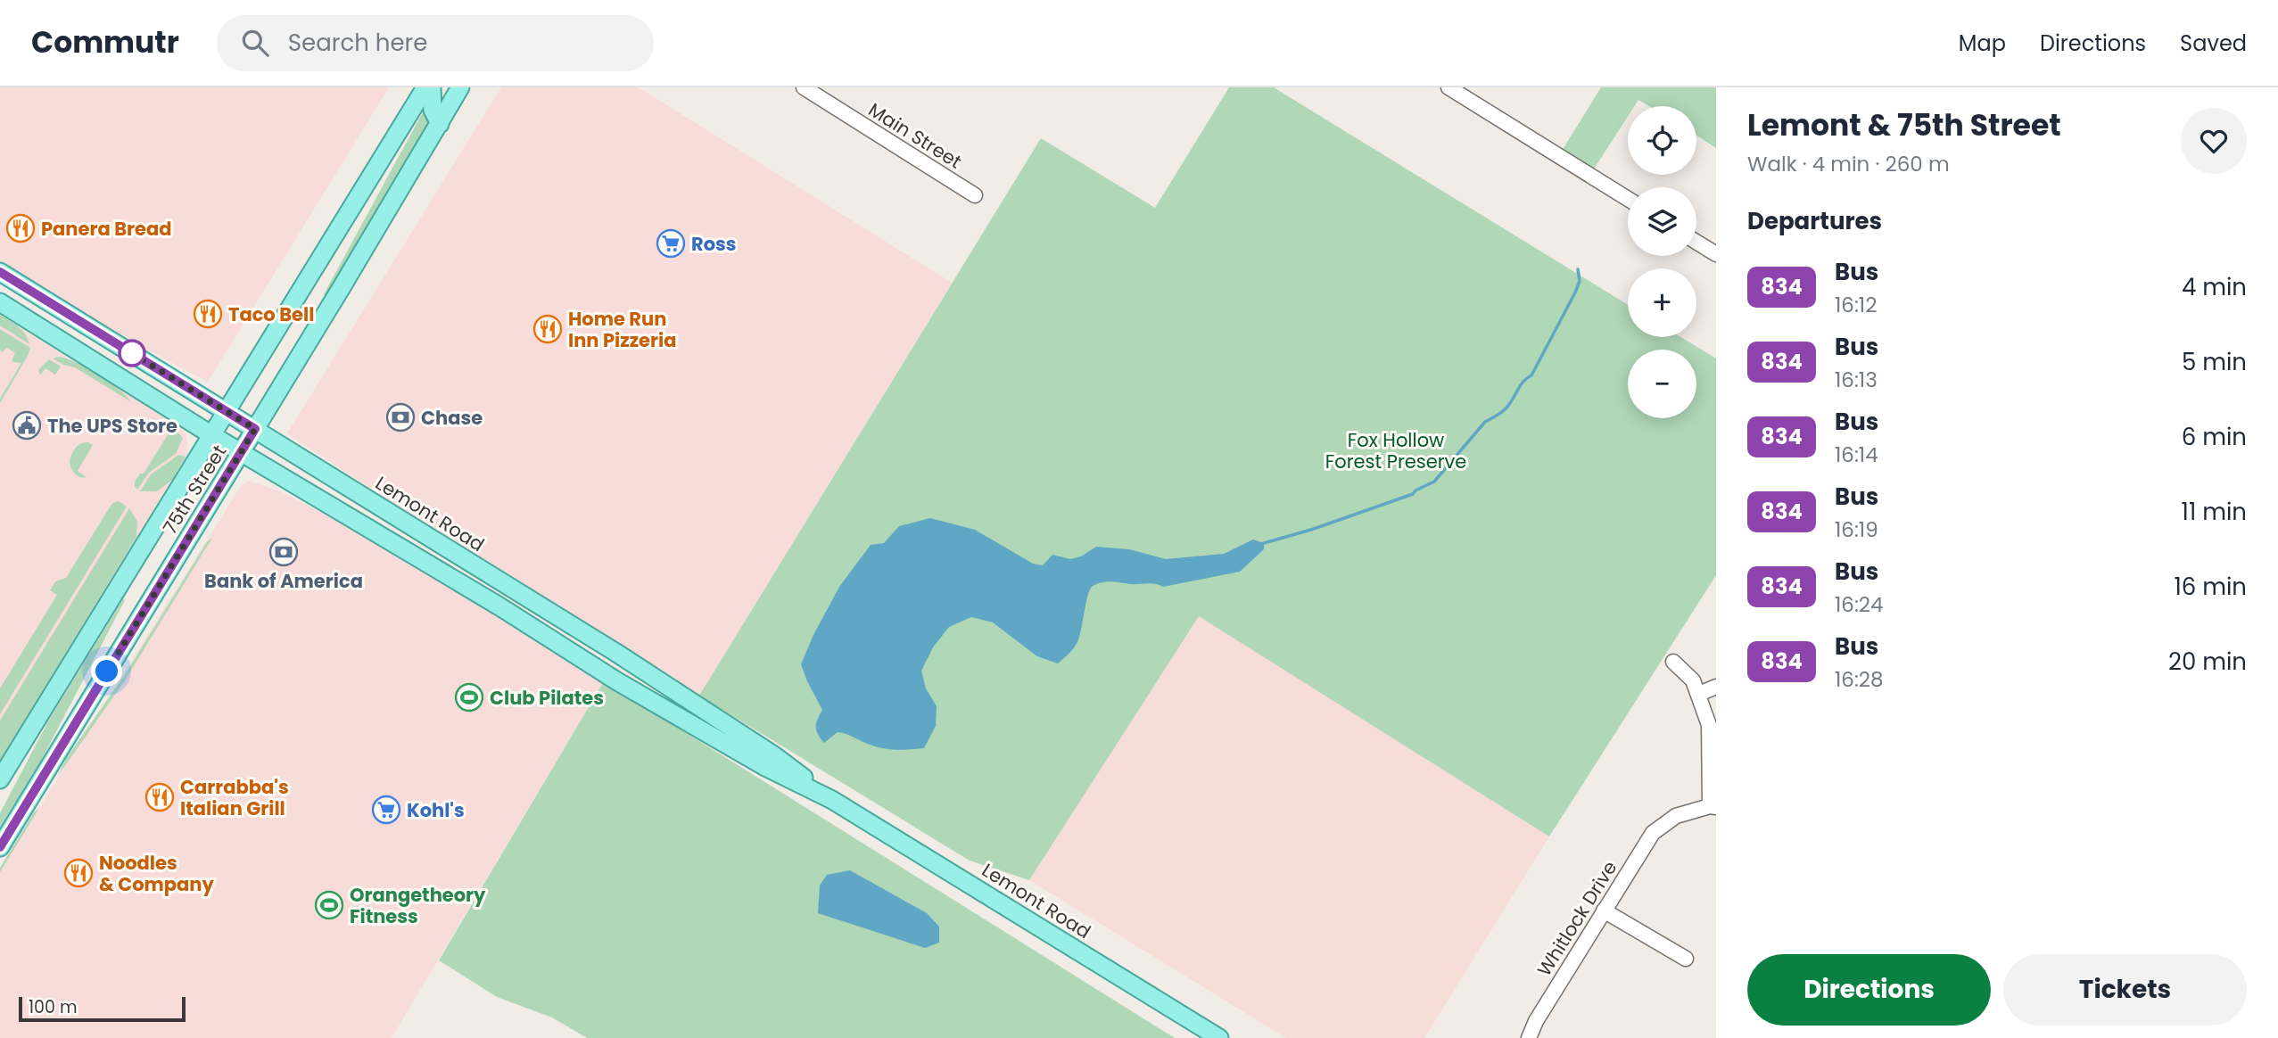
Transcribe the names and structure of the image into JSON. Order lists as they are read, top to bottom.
{
  "streets": {
    "main road": ["75th Street", "Lemont Road"],
    "street": ["Main Street", "Whitlock Drive"]
  },
  "crossings": [
    ["75th Street", "Lemont Road"]
  ],
  "parks": ["Fox Hollow Forest Preserve"],
  "places": {
    "restaurant": [
      "Panera Bread",
      "Taco Bell",
      "Home Run Inn Pizzeria",
      "Carrabba's Italian Grill",
      "Noodles & Company"
    ],
    "supermarket": ["Ross", "Kohl's"],
    "bank": ["Chase", "Bank of America"],
    "public building": ["The UPS Store"],
    "sports": ["Club Pilates", "Orangetheory Fitness"]
  },
  "lines": ["bus line 834"],
  "scale_bar": "100 m",
  "page": {
    "header": "Commutr",
    "search": "Search here",
    "nav": ["Map", "Directions", "Saved"],
    "heading": [
      ["Lemont & 75th Street", "Walk · 4 min · 260 m"],
      "Departures"
    ],
    "map_buttons": ["+", "−"],
    "list": [
      {
        "mark": "834",
        "name": "Bus",
        "note": "16:12",
        "value": "4 min"
      },
      {
        "mark": "834",
        "name": "Bus",
        "note": "16:13",
        "value": "5 min"
      },
      {
        "mark": "834",
        "name": "Bus",
        "note": "16:14",
        "value": "6 min"
      },
      {
        "mark": "834",
        "name": "Bus",
        "note": "16:19",
        "value": "11 min"
      },
      {
        "mark": "834",
        "name": "Bus",
        "note": "16:24",
        "value": "16 min"
      },
      {
        "mark": "834",
        "name": "Bus",
        "note": "16:28",
        "value": "20 min"
      }
    ],
    "buttons": ["Directions", "Tickets"],
    "scale": "100 m"
  }
}
